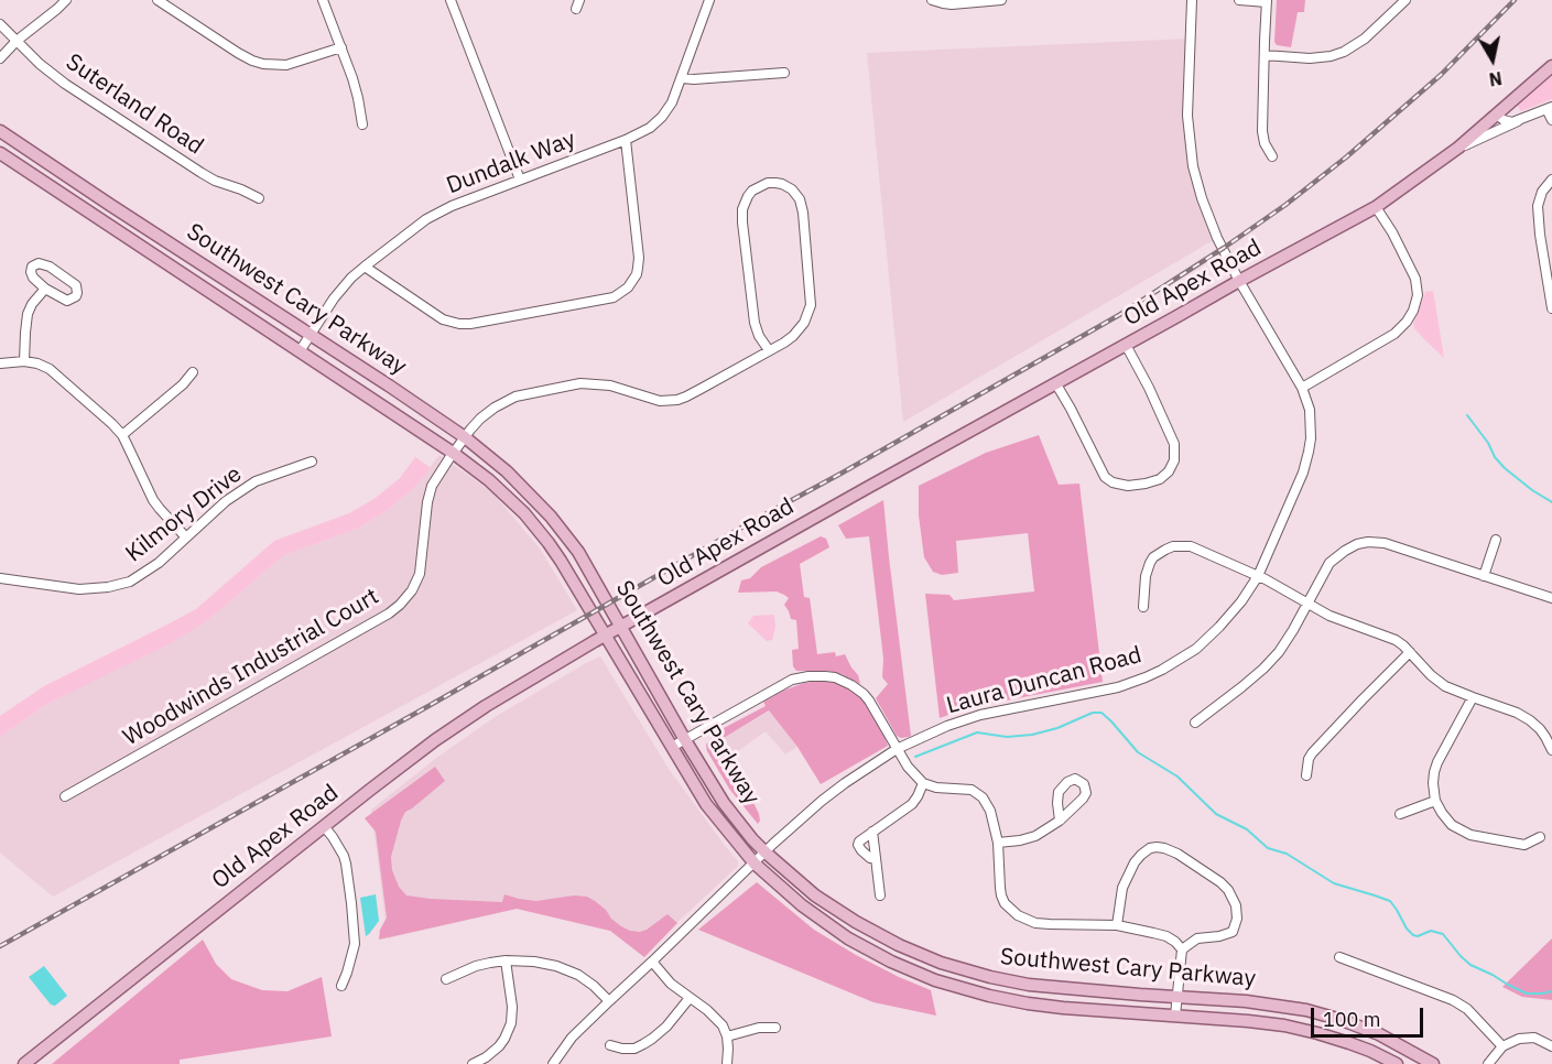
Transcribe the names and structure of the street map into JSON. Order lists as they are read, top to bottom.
{
  "streets": {
    "main road": ["Old Apex Road", "Southwest Cary Parkway"],
    "street": [
      "Suterland Road",
      "Dundalk Way",
      "Kilmory Drive",
      "Woodwinds Industrial Court",
      "Laura Duncan Road"
    ]
  },
  "crossings": [
    ["Dundalk Way", "Southwest Cary Parkway"],
    ["Old Apex Road", "Southwest Cary Parkway"],
    ["Old Apex Road", "Laura Duncan Road"],
    ["Southwest Cary Parkway", "Woodwinds Industrial Court"],
    ["Southwest Cary Parkway", "Laura Duncan Road"]
  ],
  "scale_bar": "100 m",
  "north": "bottom"
}
